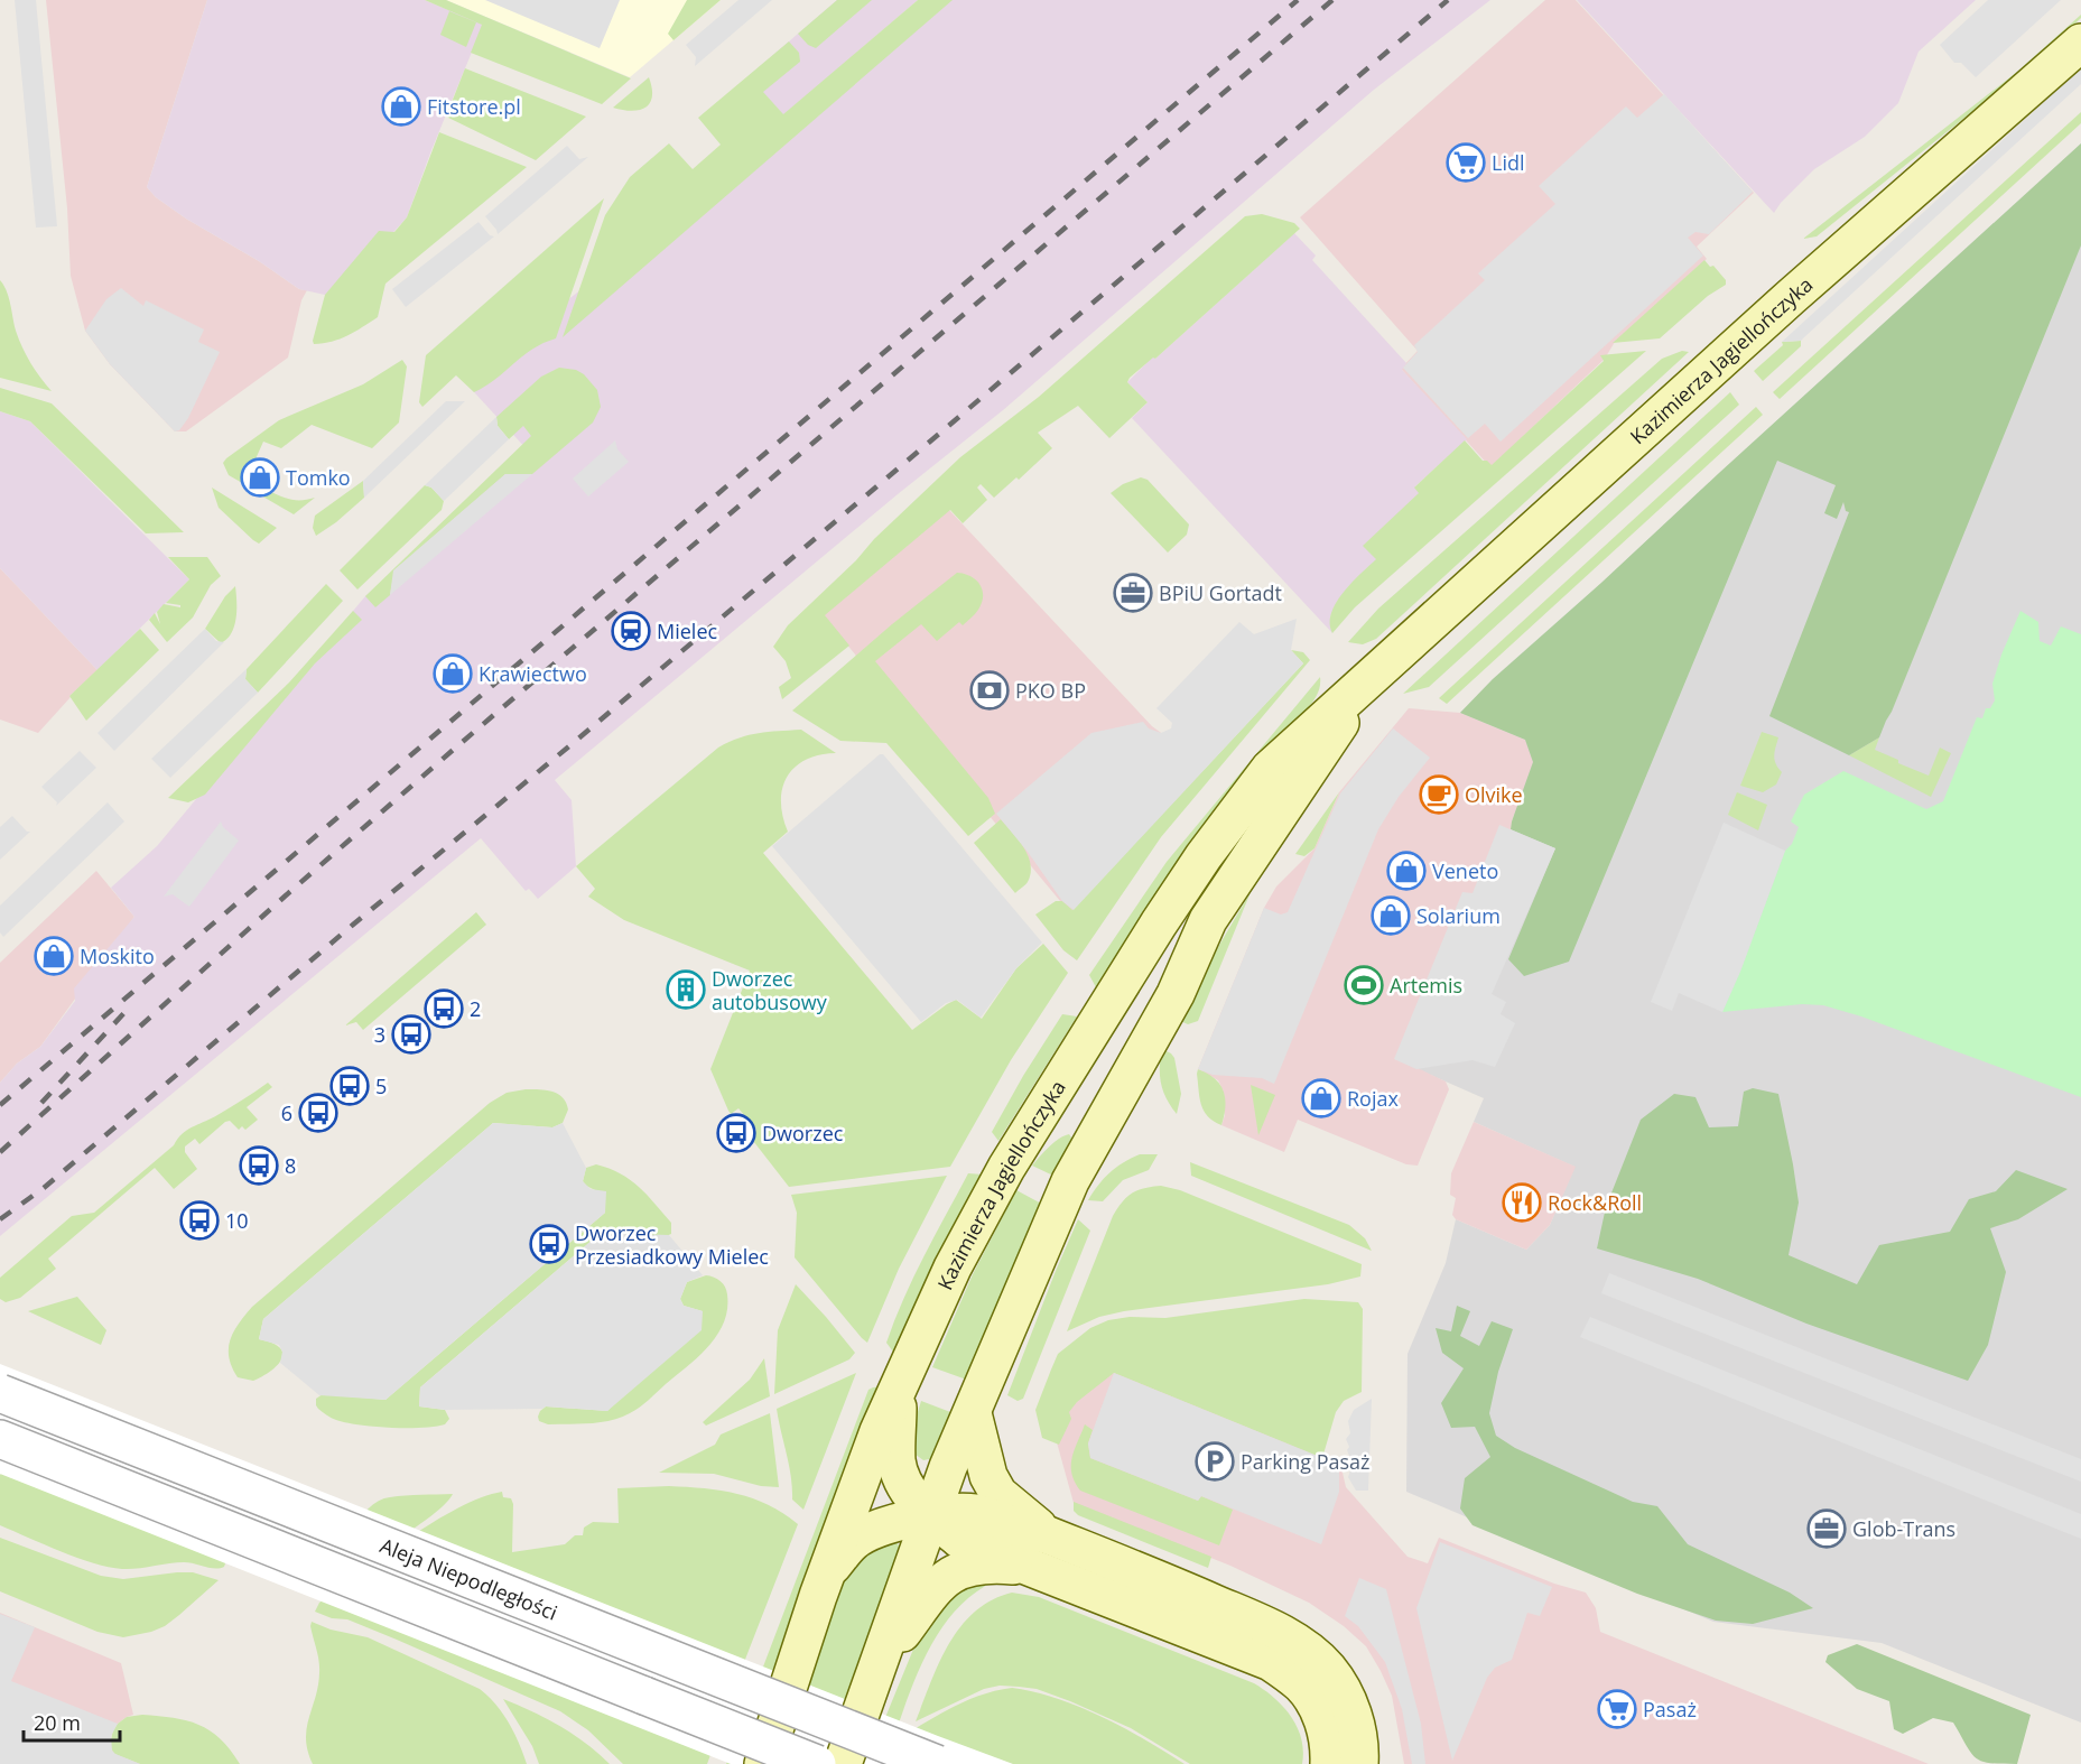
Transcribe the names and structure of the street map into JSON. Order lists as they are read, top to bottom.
{
  "streets": {
    "main road": ["Kazimierza Jagiellończyka"],
    "street": ["Aleja Niepodległości"]
  },
  "places": {
    "shop": [
      "Fitstore.pl",
      "Tomko",
      "Krawiectwo",
      "Veneto",
      "Solarium",
      "Moskito",
      "Rojax"
    ],
    "supermarket": ["Lidl", "Pasaż"],
    "office": ["BPiU Gortadt", "Glob-Trans"],
    "station": ["Mielec"],
    "bank": ["PKO BP"],
    "cafe": ["Olvike"],
    "sports": ["Artemis"],
    "building": ["Dworzec autobusowy"],
    "bus stop": [
      "2",
      "3",
      "5",
      "6",
      "Dworzec",
      "8",
      "10",
      "Dworzec Przesiadkowy Mielec"
    ],
    "restaurant": ["Rock&Roll"],
    "parking": ["Parking Pasaż"]
  },
  "scale_bar": "20 m"
}
